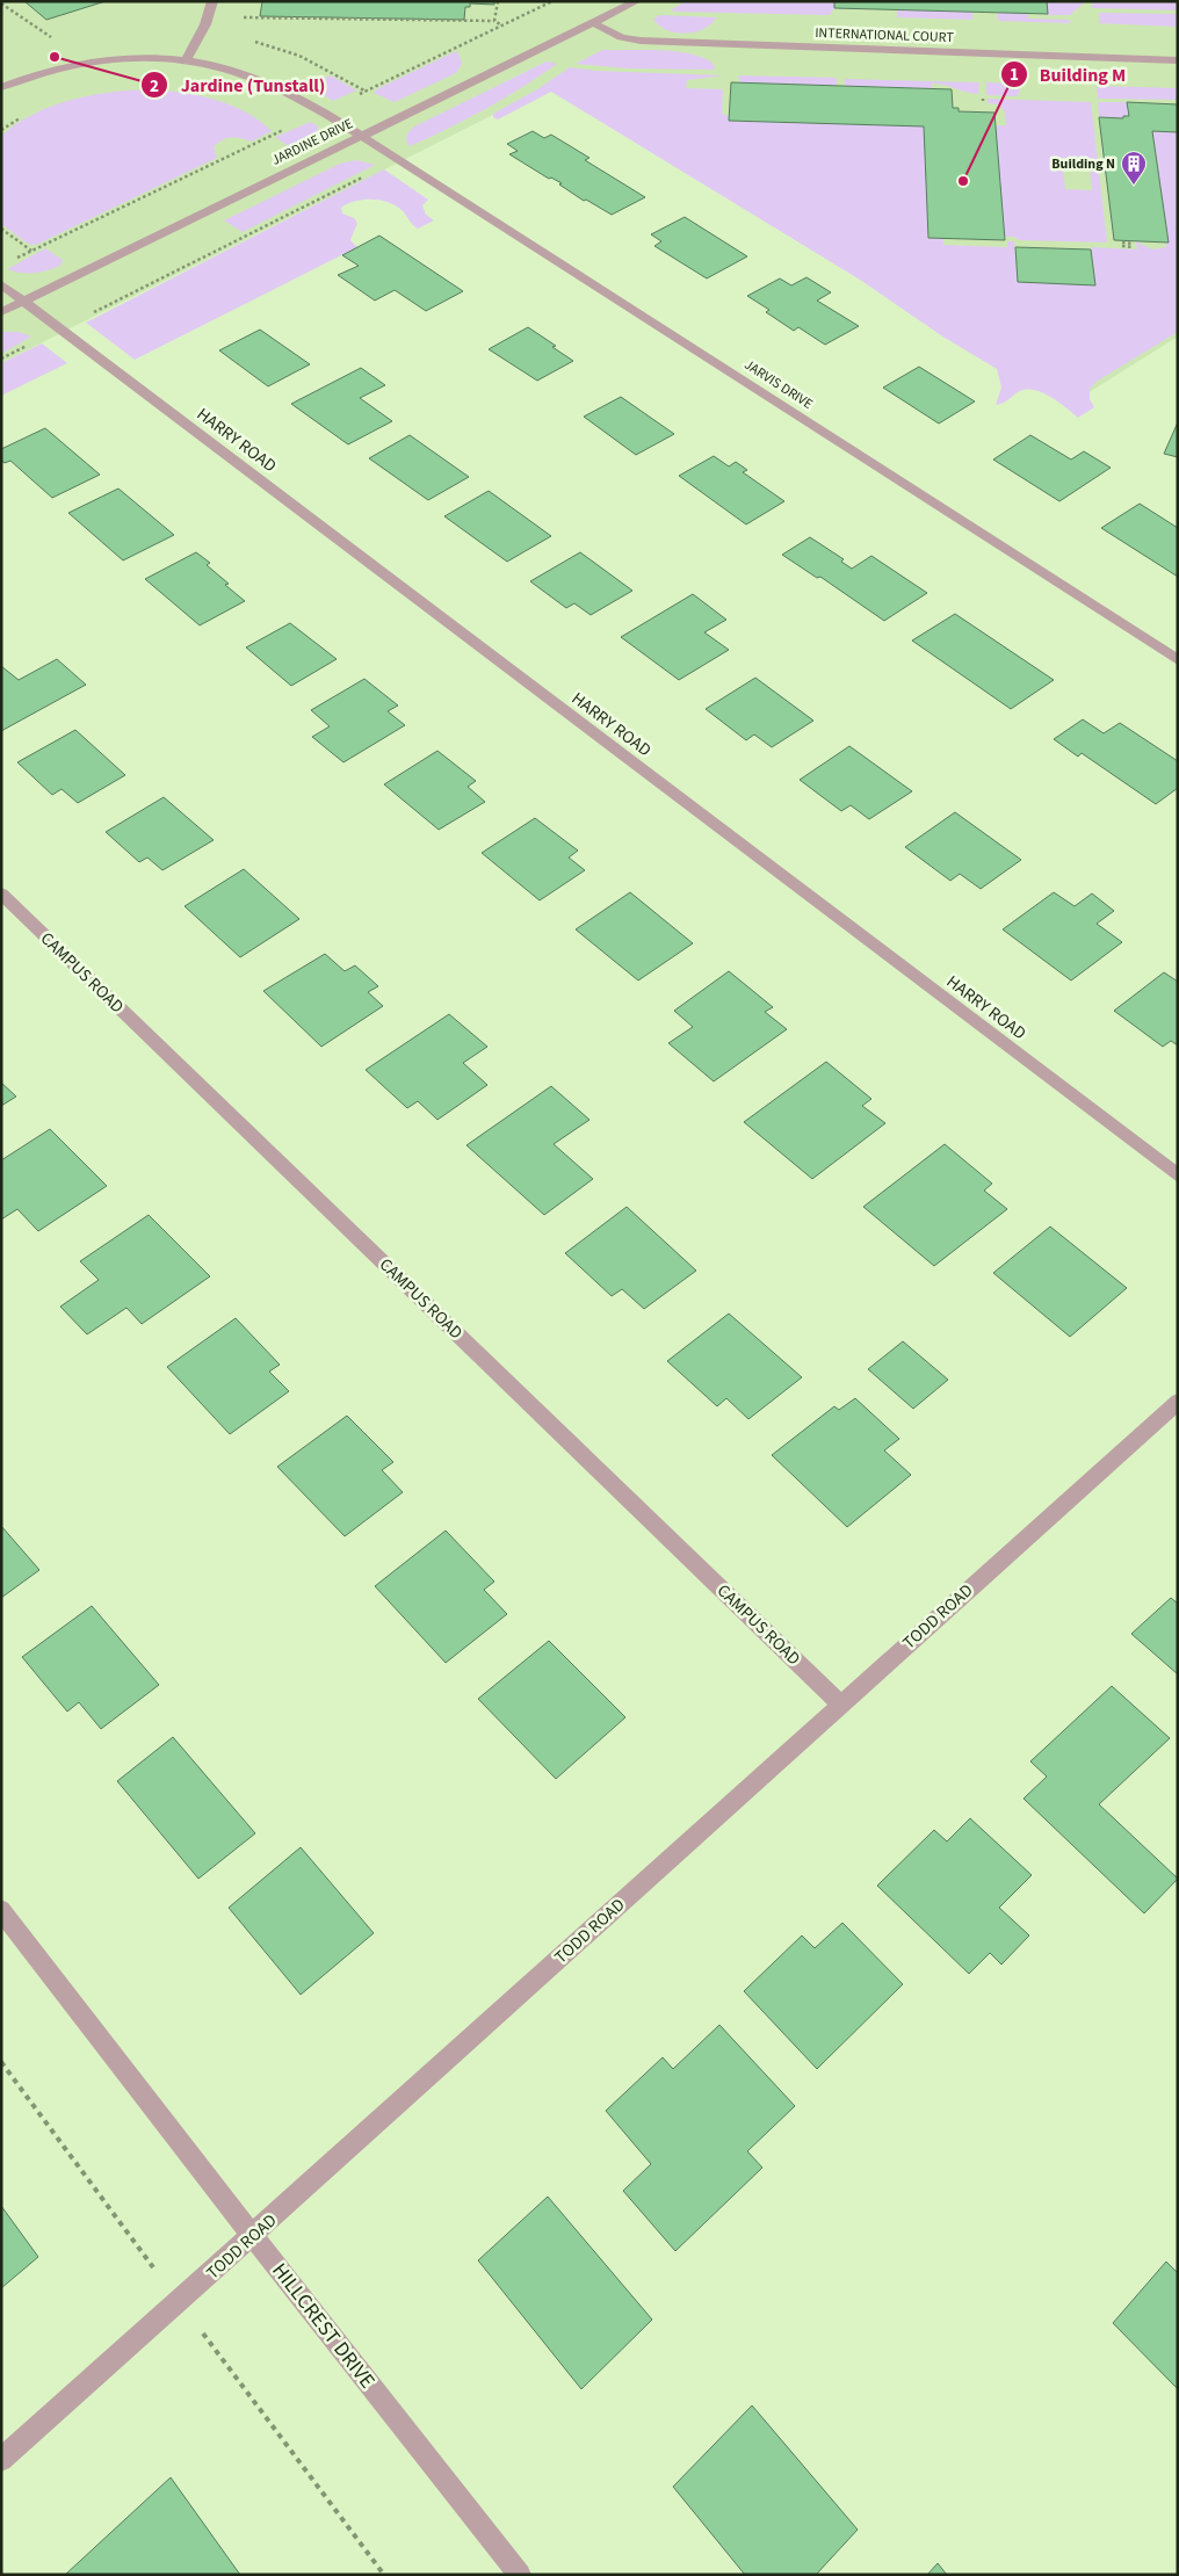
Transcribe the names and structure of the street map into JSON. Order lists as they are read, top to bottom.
{
  "streets": {
    "street": [
      "INTERNATIONAL COURT",
      "JARDINE DRIVE",
      "JARVIS DRIVE",
      "HARRY ROAD",
      "CAMPUS ROAD",
      "TODD ROAD",
      "HILLCREST DRIVE"
    ]
  },
  "crossings": [
    ["INTERNATIONAL COURT", "JARDINE DRIVE"],
    ["JARDINE DRIVE", "JARVIS DRIVE"],
    ["JARDINE DRIVE", "HARRY ROAD"],
    ["CAMPUS ROAD", "TODD ROAD"],
    ["TODD ROAD", "HILLCREST DRIVE"]
  ],
  "places": {
    "other": ["Jardine (Tunstall)", "Building M"],
    "building": ["Building N"]
  }
}
